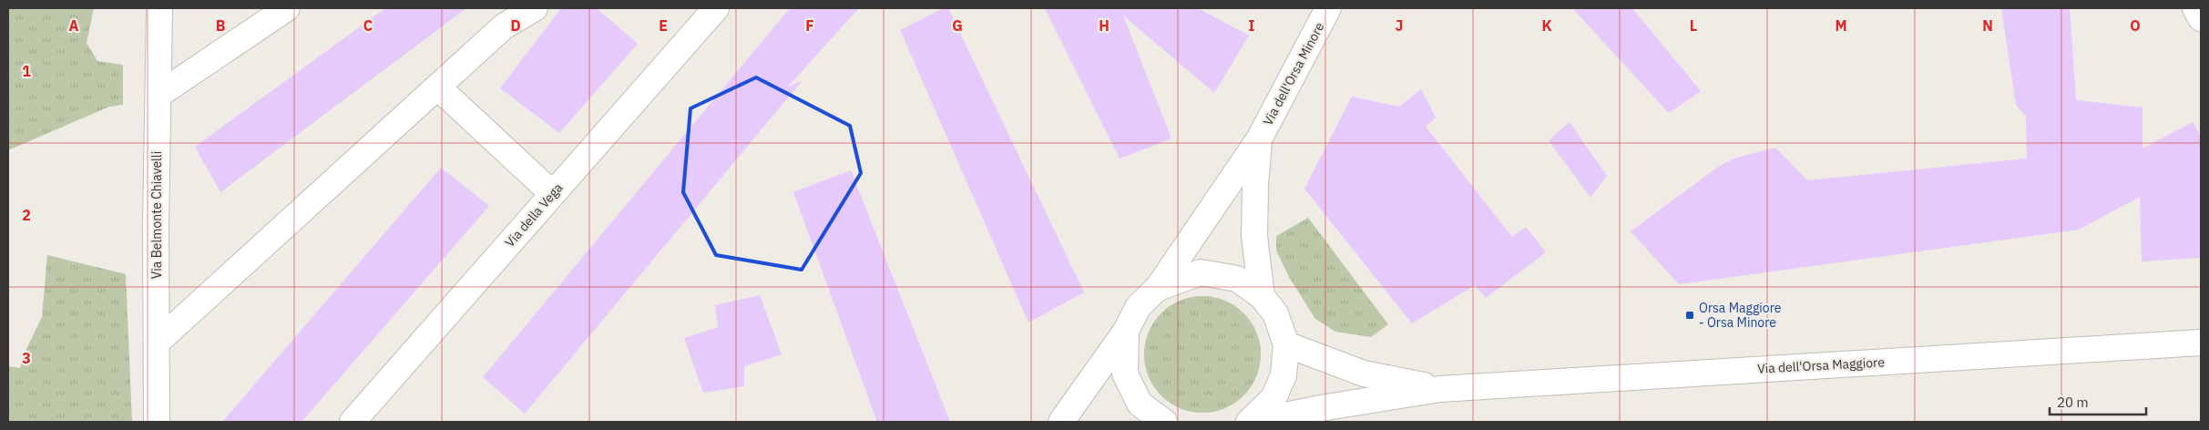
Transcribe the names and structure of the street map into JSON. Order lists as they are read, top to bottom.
{
  "streets": {
    "street": [
      "Via dell'Orsa Minore",
      "Via Belmonte Chiavelli",
      "Via della Vega",
      "Via dell'Orsa Maggiore"
    ]
  },
  "places": {
    "transit": ["Orsa Maggiore - Orsa Minore"]
  },
  "scale_bar": "20 m",
  "grid": {
    "columns": [
      "A",
      "B",
      "C",
      "D",
      "E",
      "F",
      "G",
      "H",
      "I",
      "J",
      "K",
      "L",
      "M",
      "N",
      "O"
    ],
    "rows": ["1", "2", "3"]
  }
}
